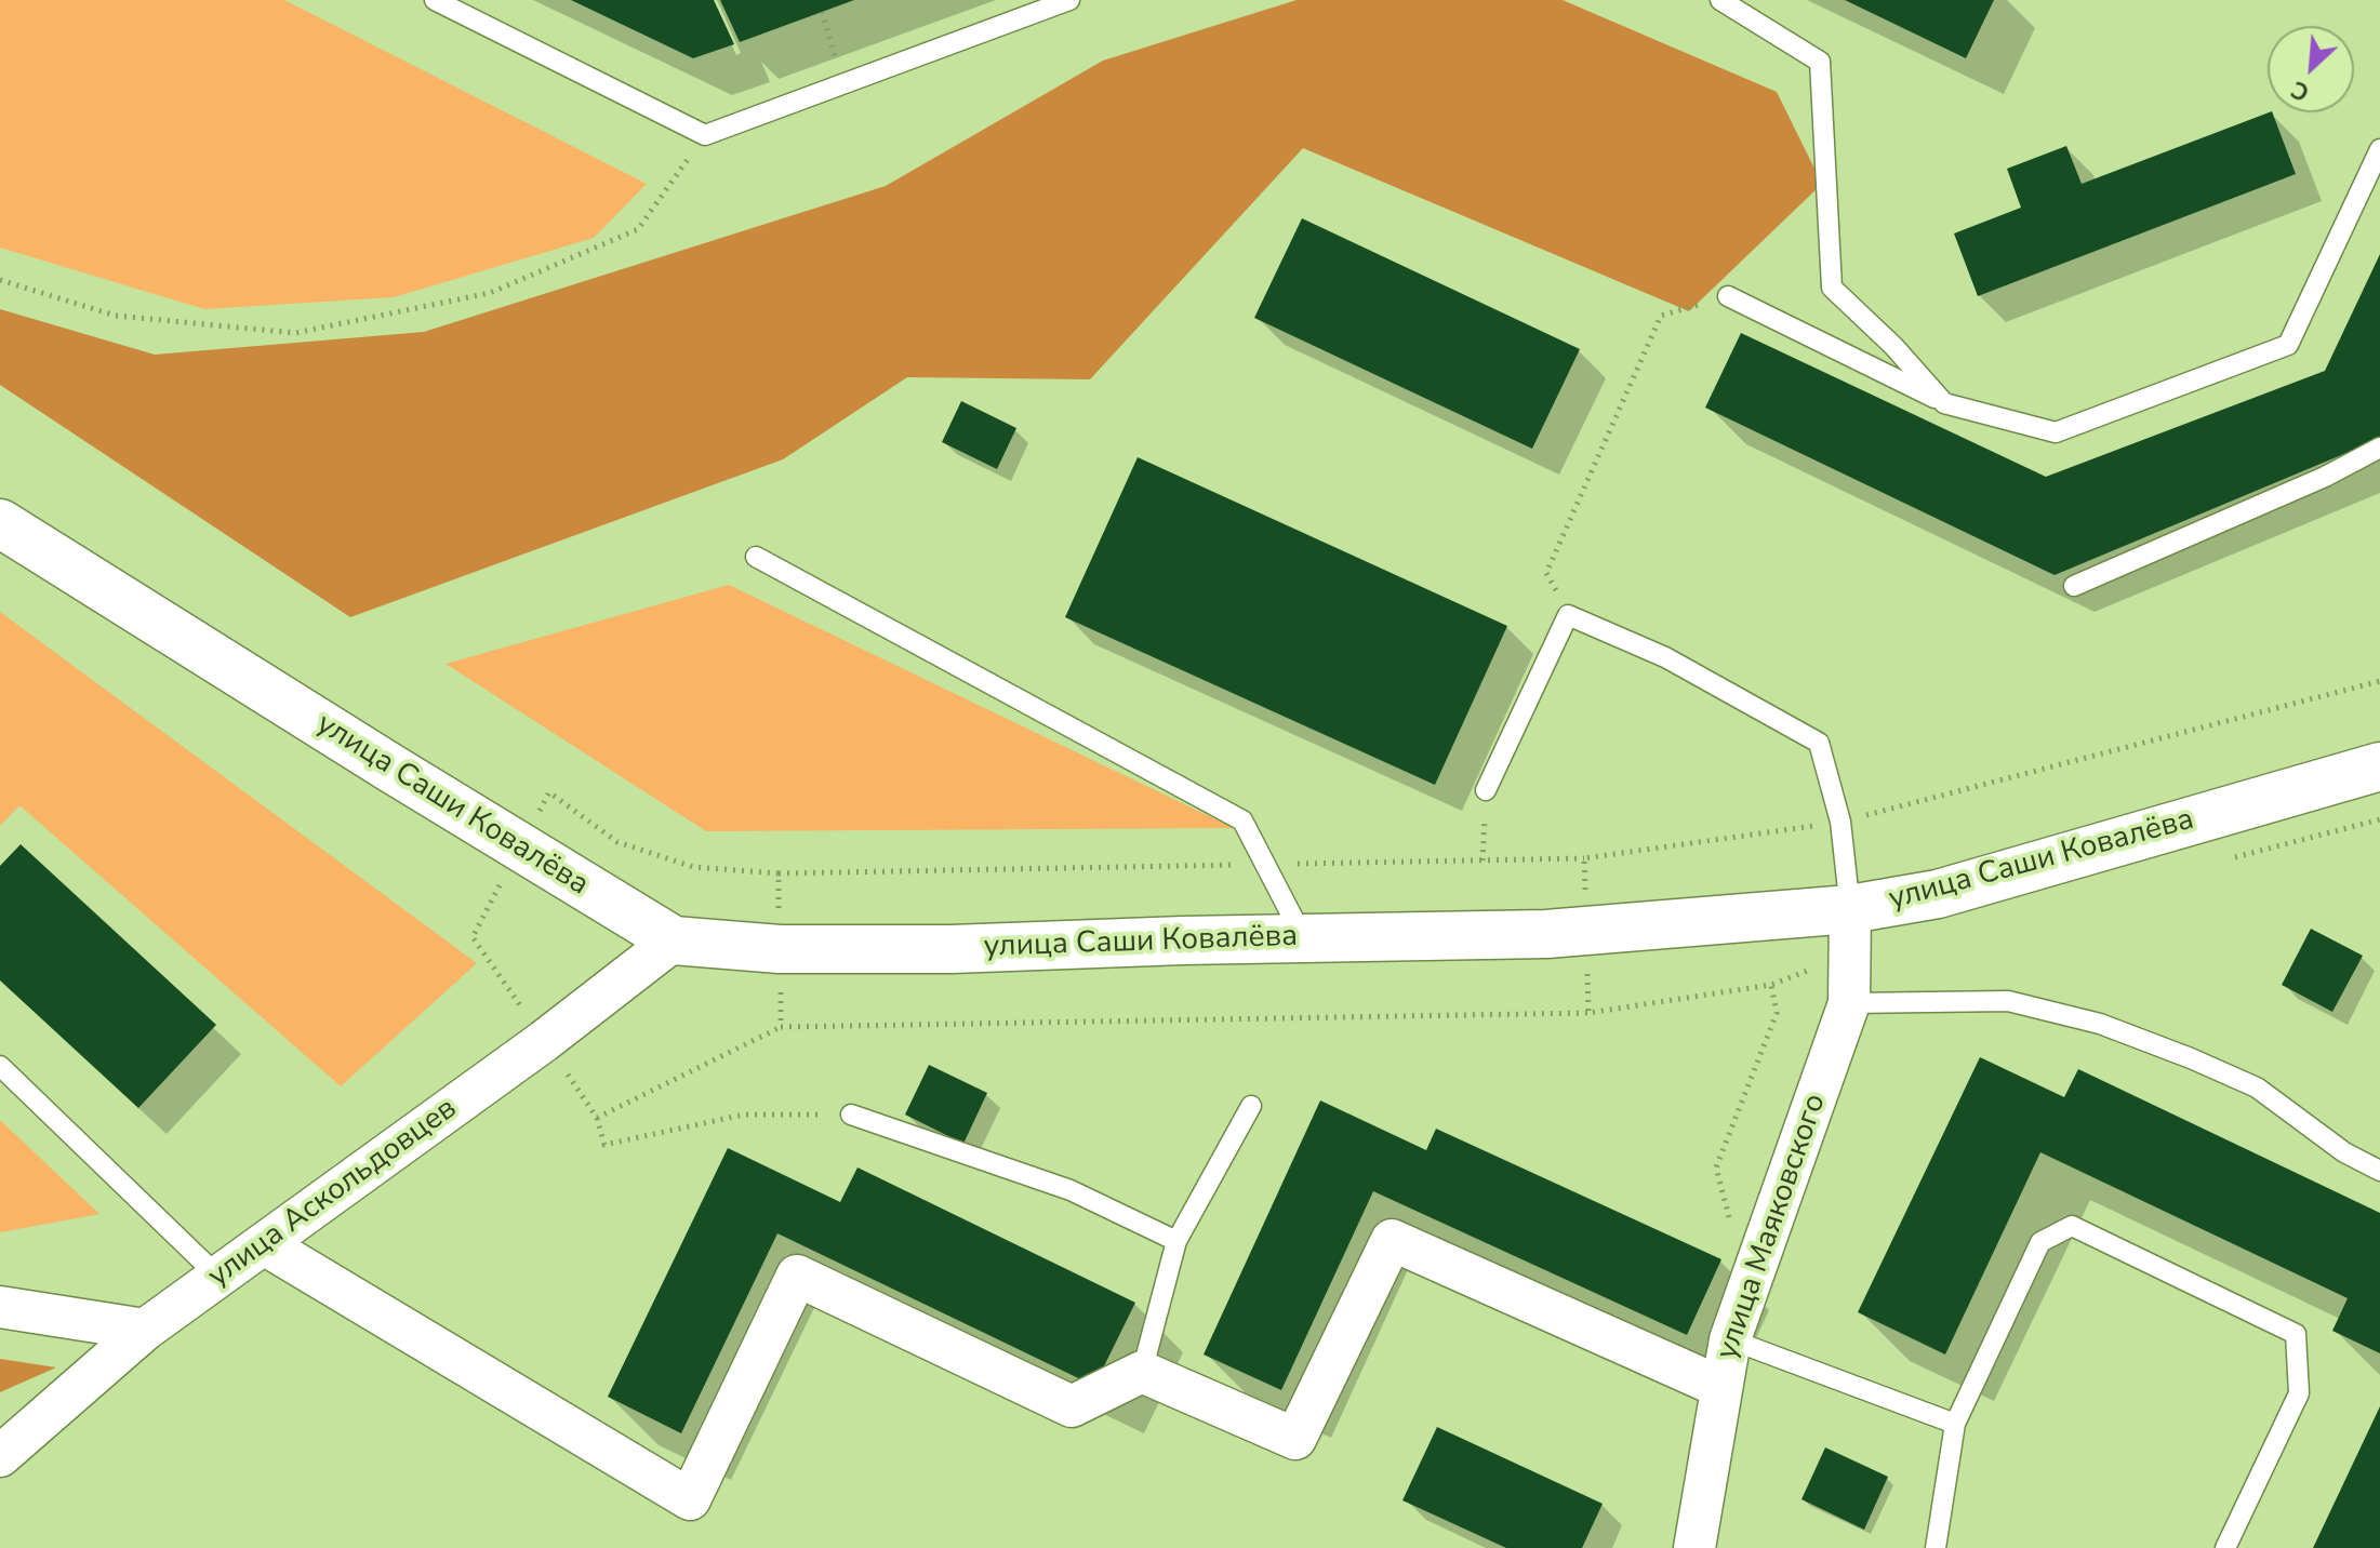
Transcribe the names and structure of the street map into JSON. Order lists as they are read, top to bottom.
{
  "streets": {
    "street": ["улица Саши Ковалёва", "улица Аскольдовцев", "улица Маяковского"]
  },
  "crossings": [
    ["улица Саши Ковалёва", "улица Аскольдовцев"],
    ["улица Саши Ковалёва", "улица Маяковского"]
  ],
  "north": "bottom left"
}
